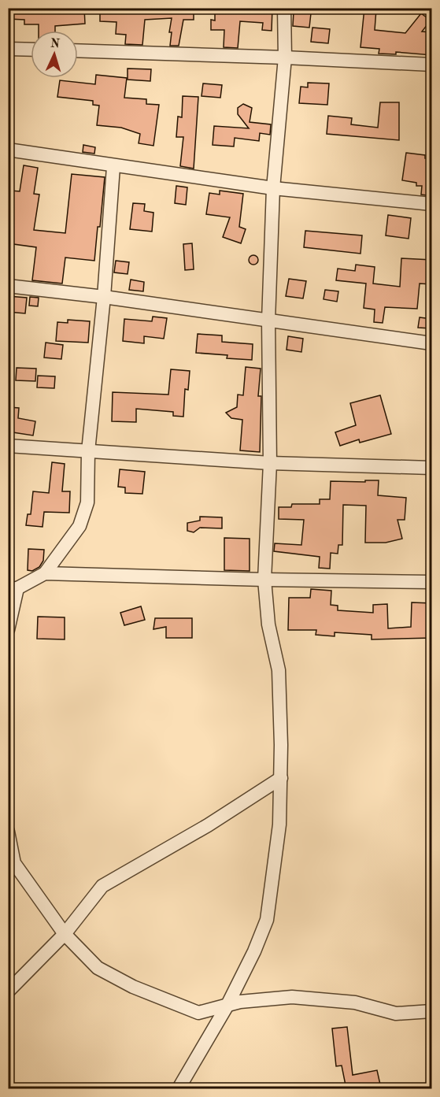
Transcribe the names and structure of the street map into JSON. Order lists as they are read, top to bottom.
{
  "north": "top"
}
